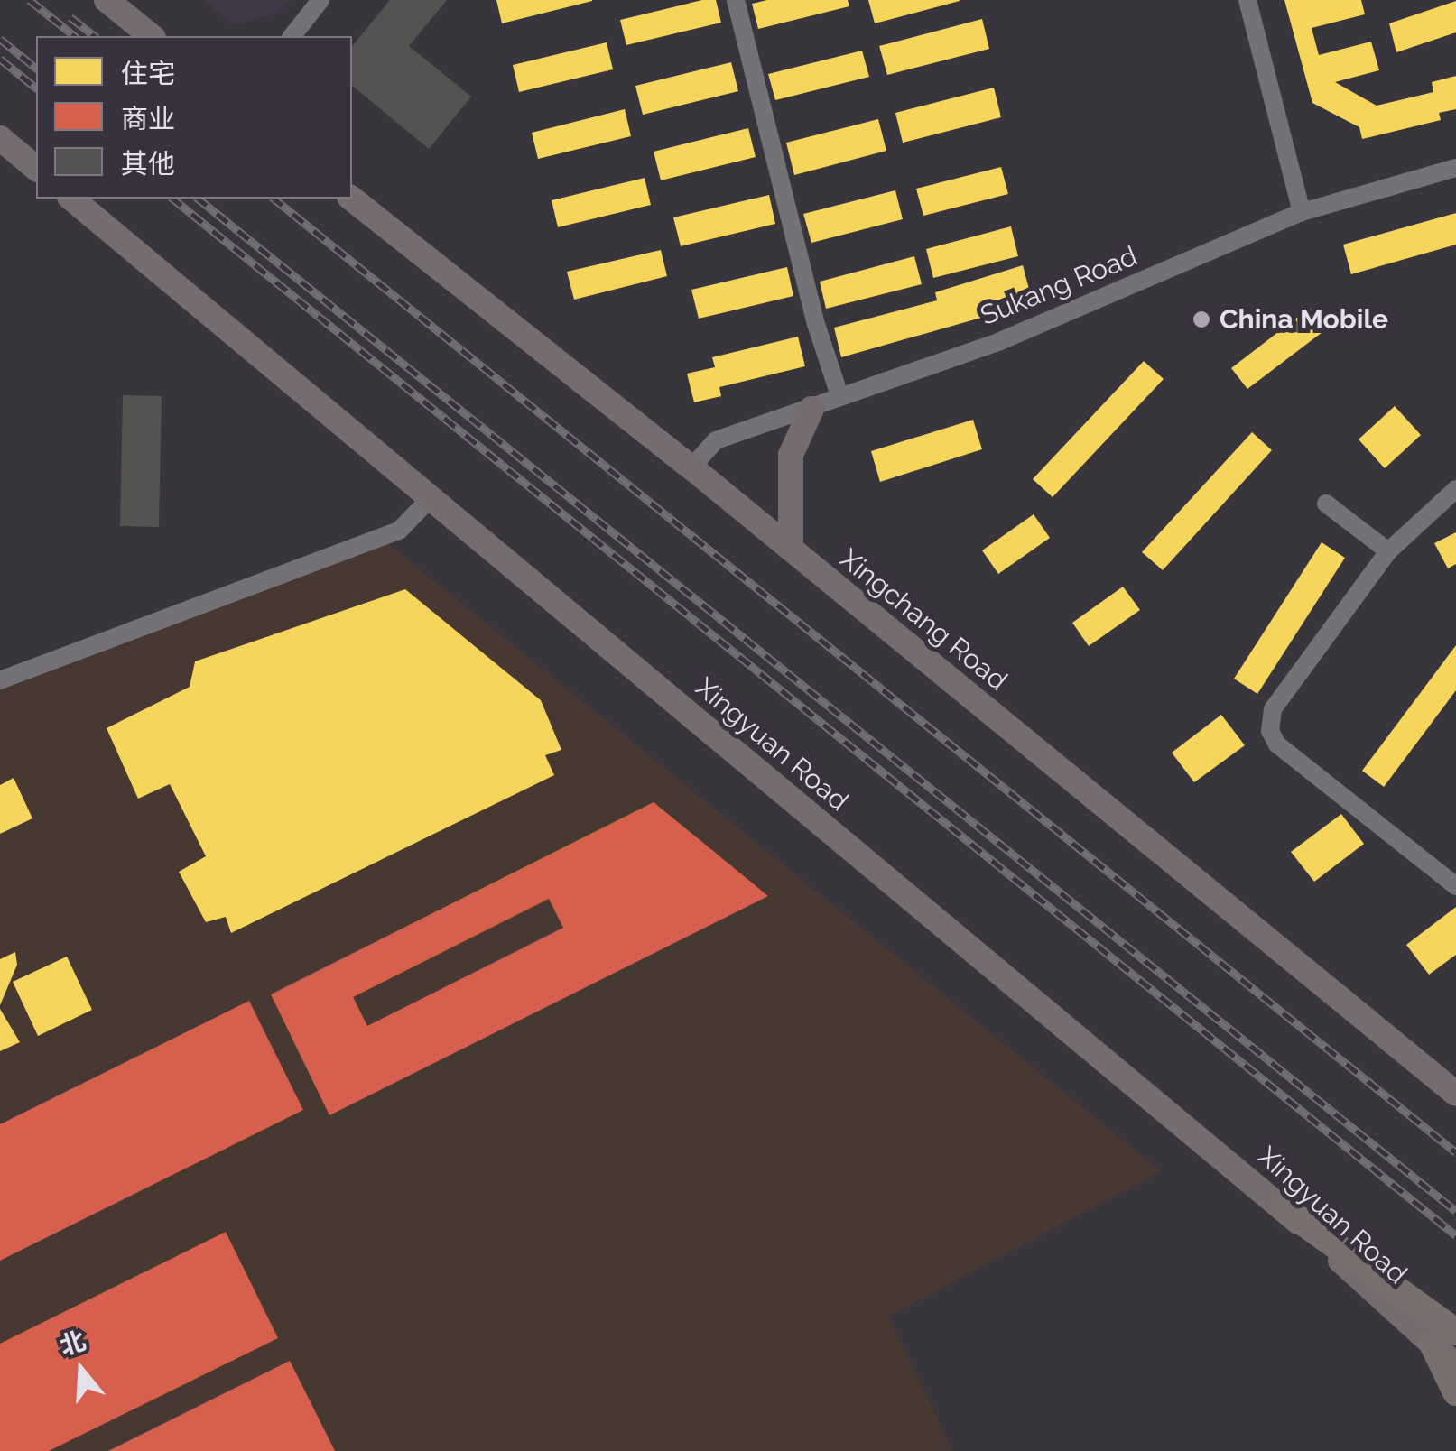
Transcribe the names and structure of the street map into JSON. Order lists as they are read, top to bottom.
{
  "streets": {
    "main road": ["Xingchang Road", "Xingyuan Road"],
    "street": ["Sukang Road"]
  },
  "crossings": [
    ["Sukang Road", "Xingchang Road"]
  ],
  "places": ["China Mobile"],
  "legend": ["住宅", "商业", "其他"],
  "north": "top"
}
